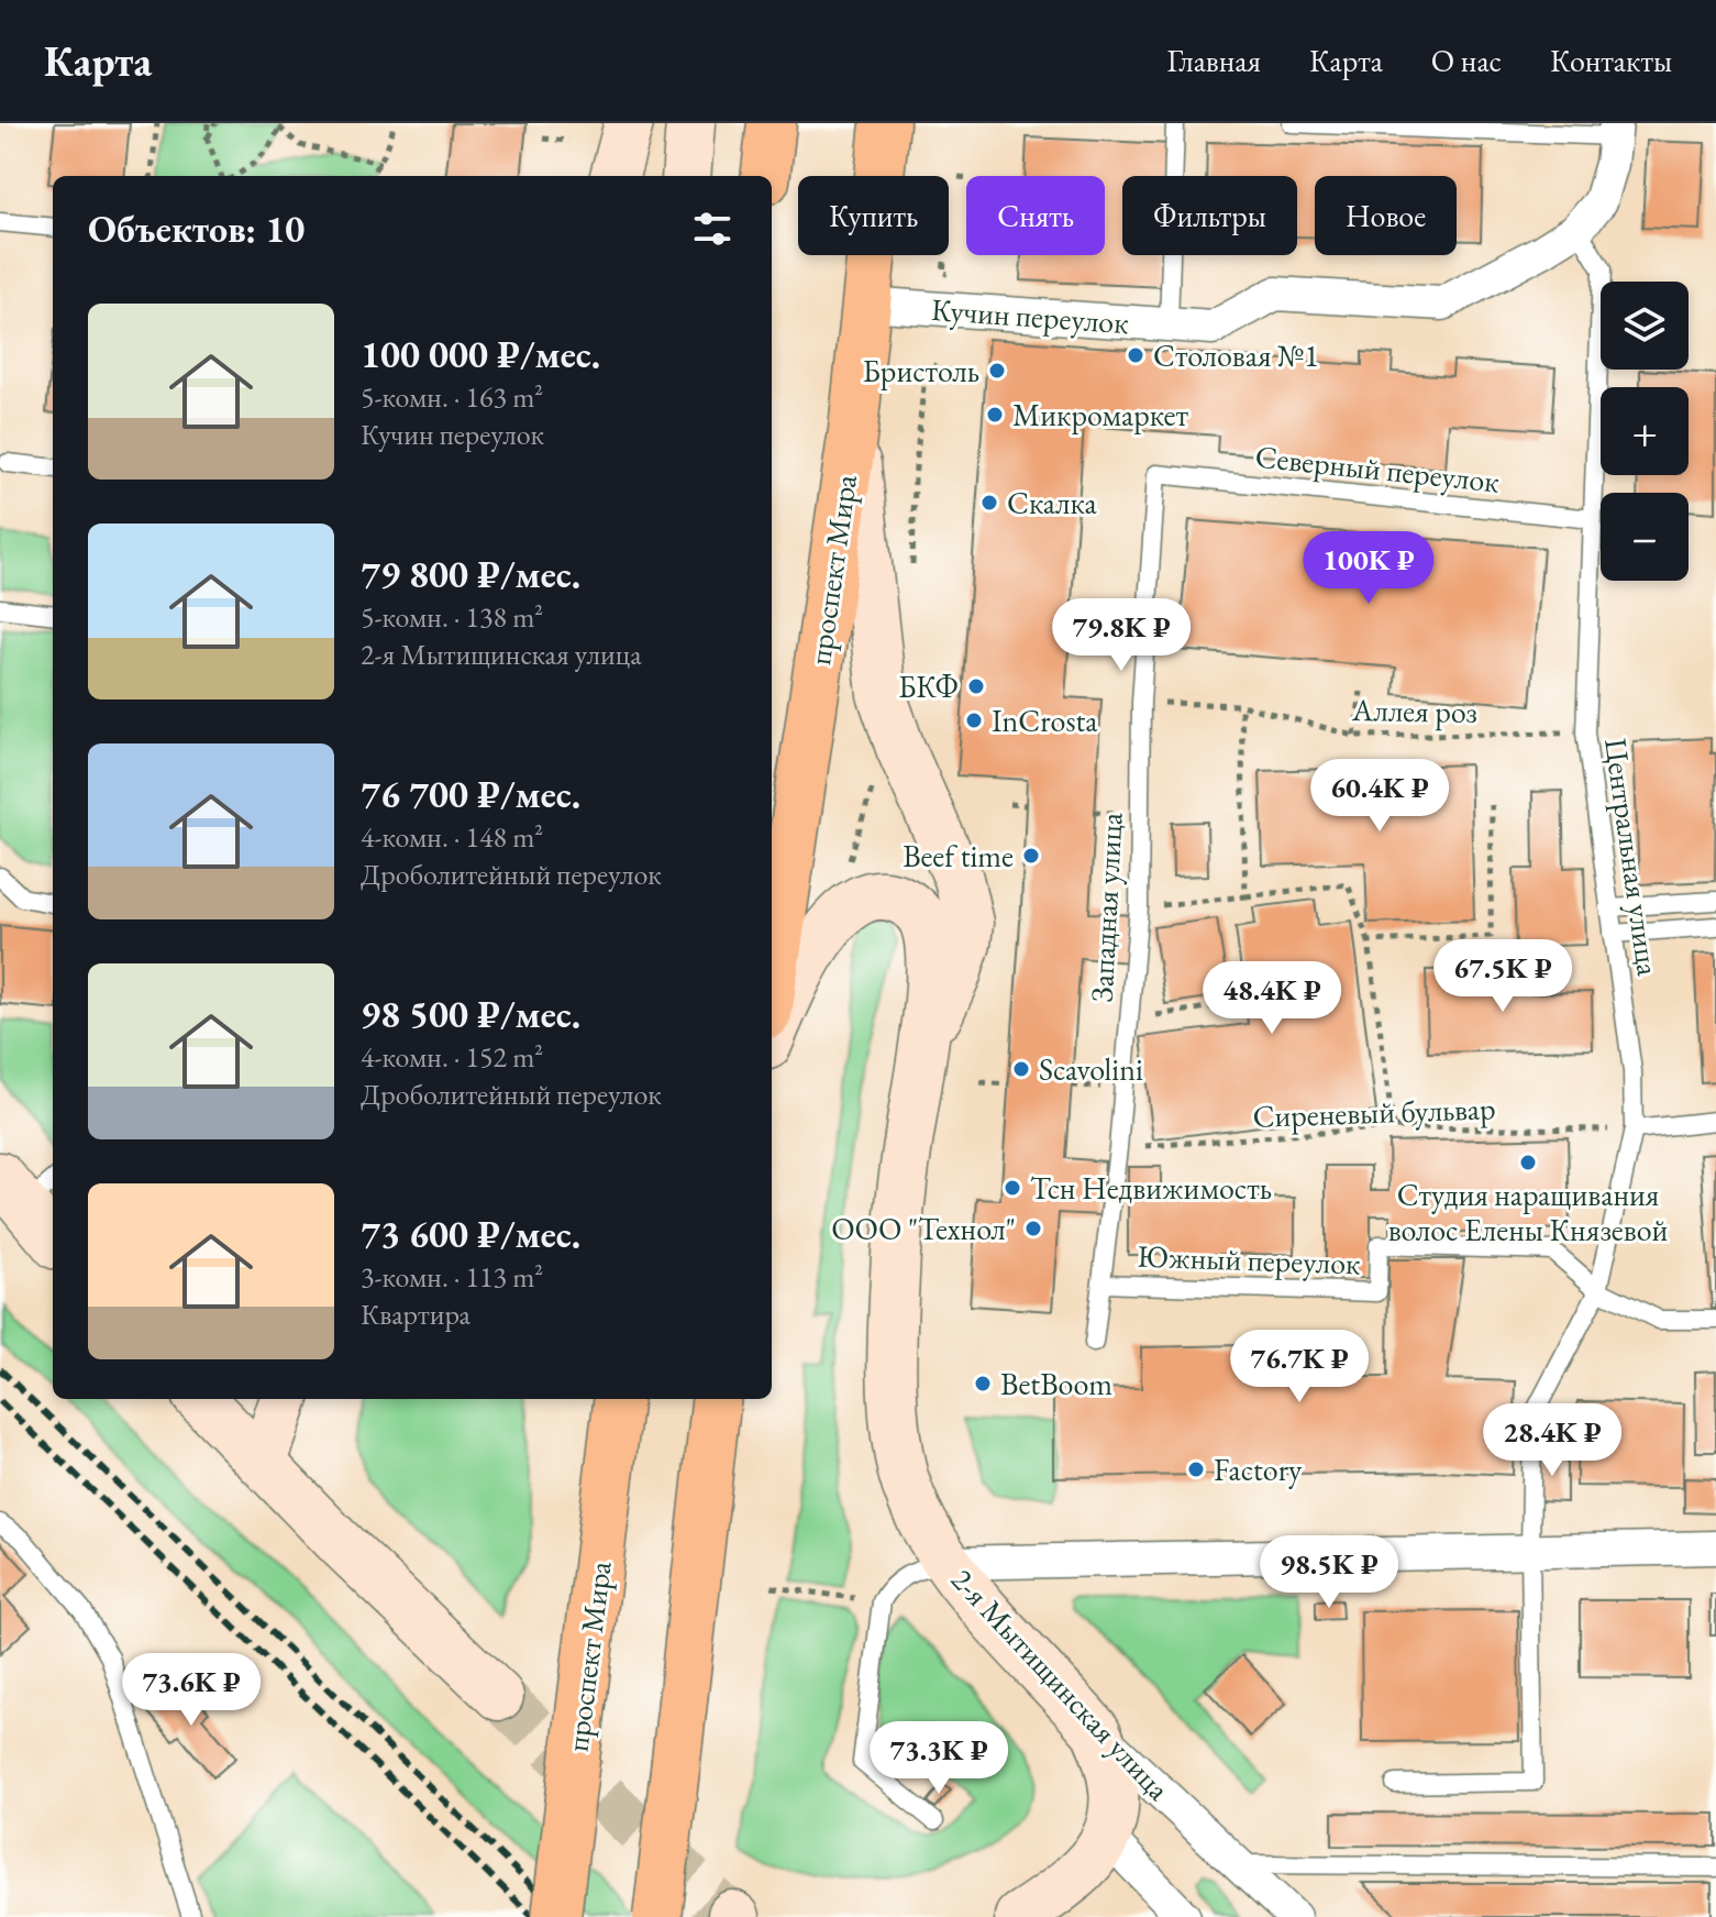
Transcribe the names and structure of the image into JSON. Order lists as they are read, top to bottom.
{
  "streets": {
    "main road": ["проспект Мира"],
    "street": ["Кучин переулок", "2-я Мытищинская улица"],
    "lane": [
      "Северный переулок",
      "Центральная улица",
      "Западная улица",
      "Южный переулок"
    ],
    "path": ["Аллея роз", "Сиреневый бульвар"]
  },
  "crossings": [
    ["Кучин переулок", "проспект Мира"],
    ["Кучин переулок", "Центральная улица"],
    ["Северный переулок", "Центральная улица"],
    ["Северный переулок", "Западная улица"],
    ["проспект Мира", "2-я Мытищинская улица"],
    ["Аллея роз", "Центральная улица"],
    ["Аллея роз", "Западная улица"],
    ["Центральная улица", "Сиреневый бульвар"],
    ["Центральная улица", "Южный переулок"],
    ["Западная улица", "Сиреневый бульвар"],
    ["Западная улица", "Южный переулок"]
  ],
  "places": [
    "Столовая №1",
    "Бристоль",
    "Микромаркет",
    "Скалка",
    "БКФ",
    "InCrosta",
    "Beef time",
    "Scavolini",
    "Студия наращивания волос Елены Князевой",
    "Тсн Недвижимость",
    "ООО \"Технол\"",
    "BetBoom",
    "Factory"
  ],
  "page": {
    "header": "Карта",
    "nav": [
      "Главная",
      "Карта",
      "О нас",
      "Контакты"
    ],
    "chip": [
      "Купить",
      "Снять",
      "Фильтры",
      "Новое"
    ],
    "heading": "Объектов: 10",
    "map_buttons": ["+", "−"],
    "list": [
      {
        "name": "100 000 ₽/мес.",
        "note": "5-комн. · 163 m² · Кучин переулок"
      },
      {
        "name": "79 800 ₽/мес.",
        "note": "5-комн. · 138 m² · 2-я Мытищинская улица"
      },
      {
        "name": "76 700 ₽/мес.",
        "note": "4-комн. · 148 m² · Дроболитейный переулок"
      },
      {
        "name": "98 500 ₽/мес.",
        "note": "4-комн. · 152 m² · Дроболитейный переулок"
      },
      {
        "name": "73 600 ₽/мес.",
        "note": "3-комн. · 113 m² · Квартира"
      }
    ],
    "price": [
      "100K ₽",
      "79.8K ₽",
      "60.4K ₽",
      "67.5K ₽",
      "48.4K ₽",
      "76.7K ₽",
      "28.4K ₽",
      "98.5K ₽",
      "73.6K ₽",
      "73.3K ₽"
    ]
  }
}
